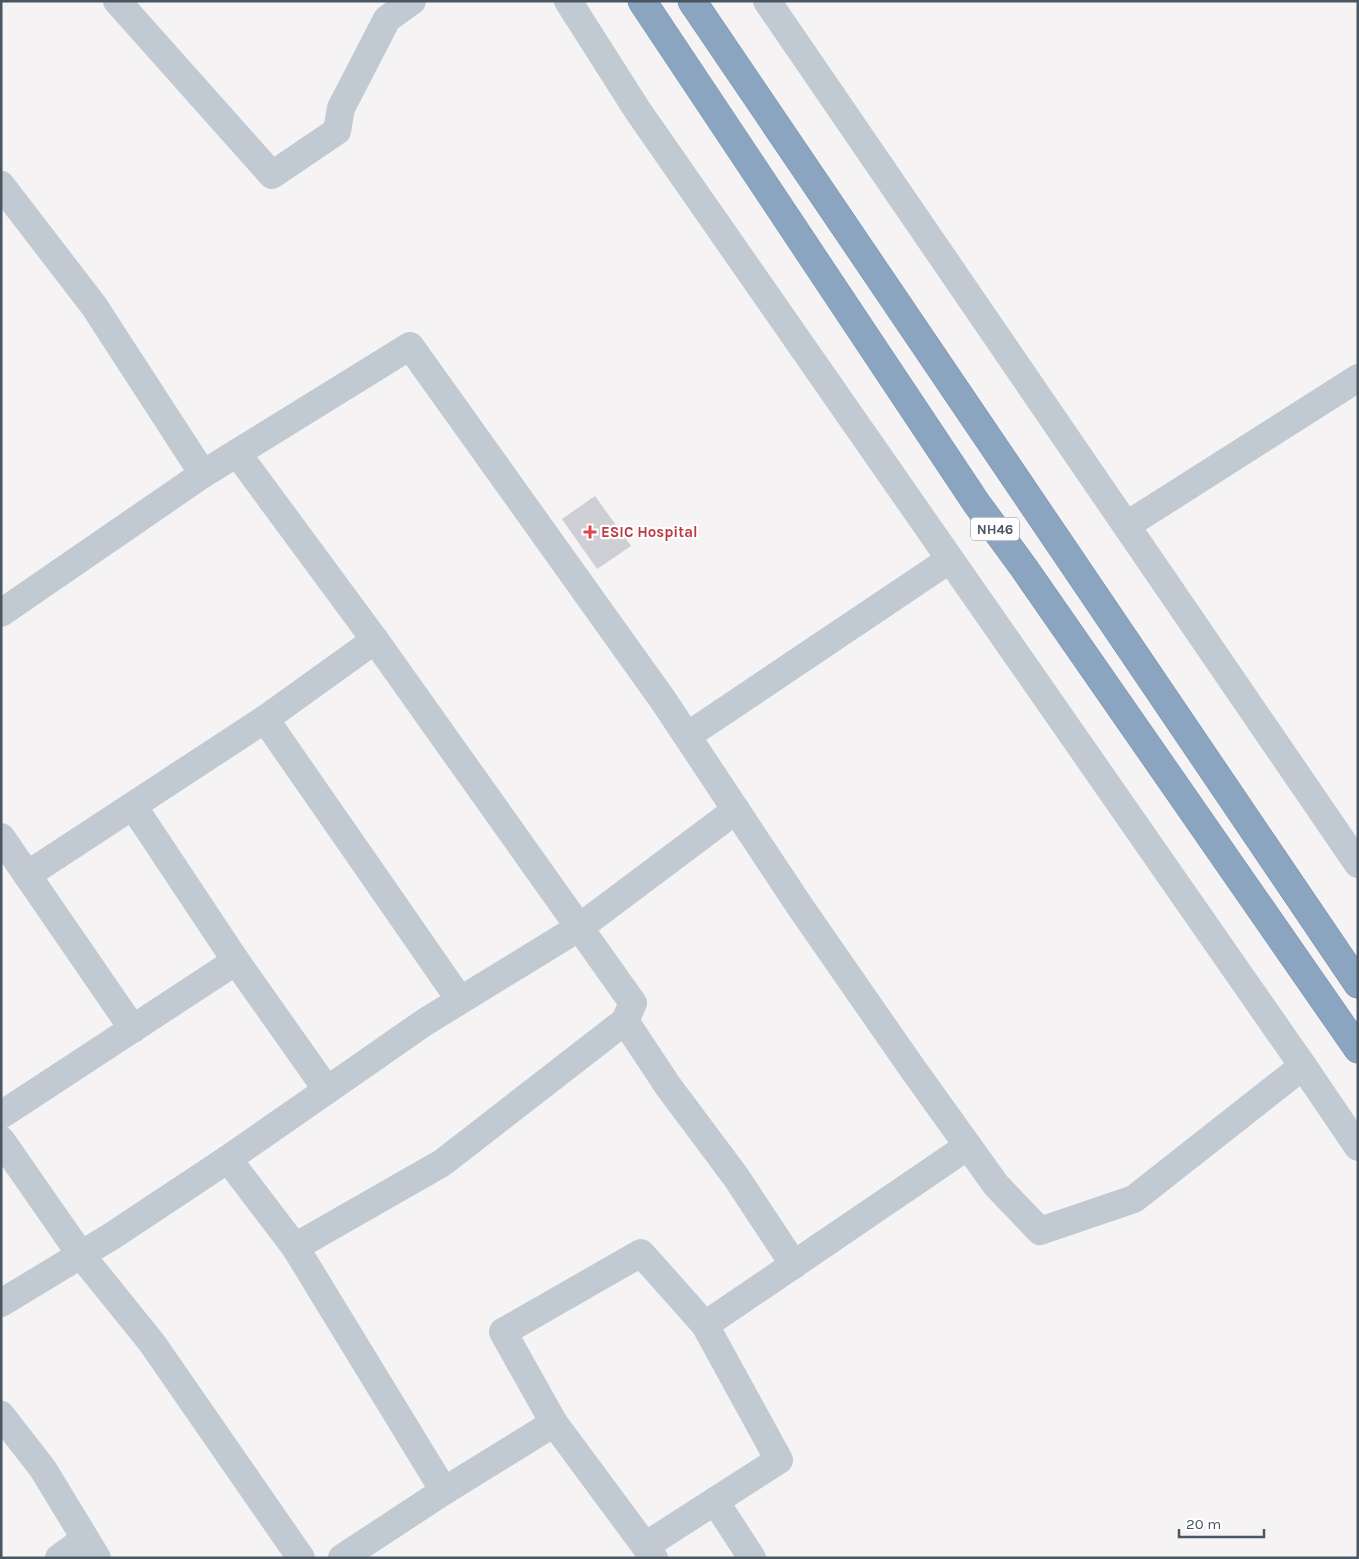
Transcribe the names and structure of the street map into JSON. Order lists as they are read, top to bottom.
{
  "streets": {
    "highway": ["NH46"]
  },
  "places": {
    "health": ["ESIC Hospital"]
  },
  "scale_bar": "20 m"
}
